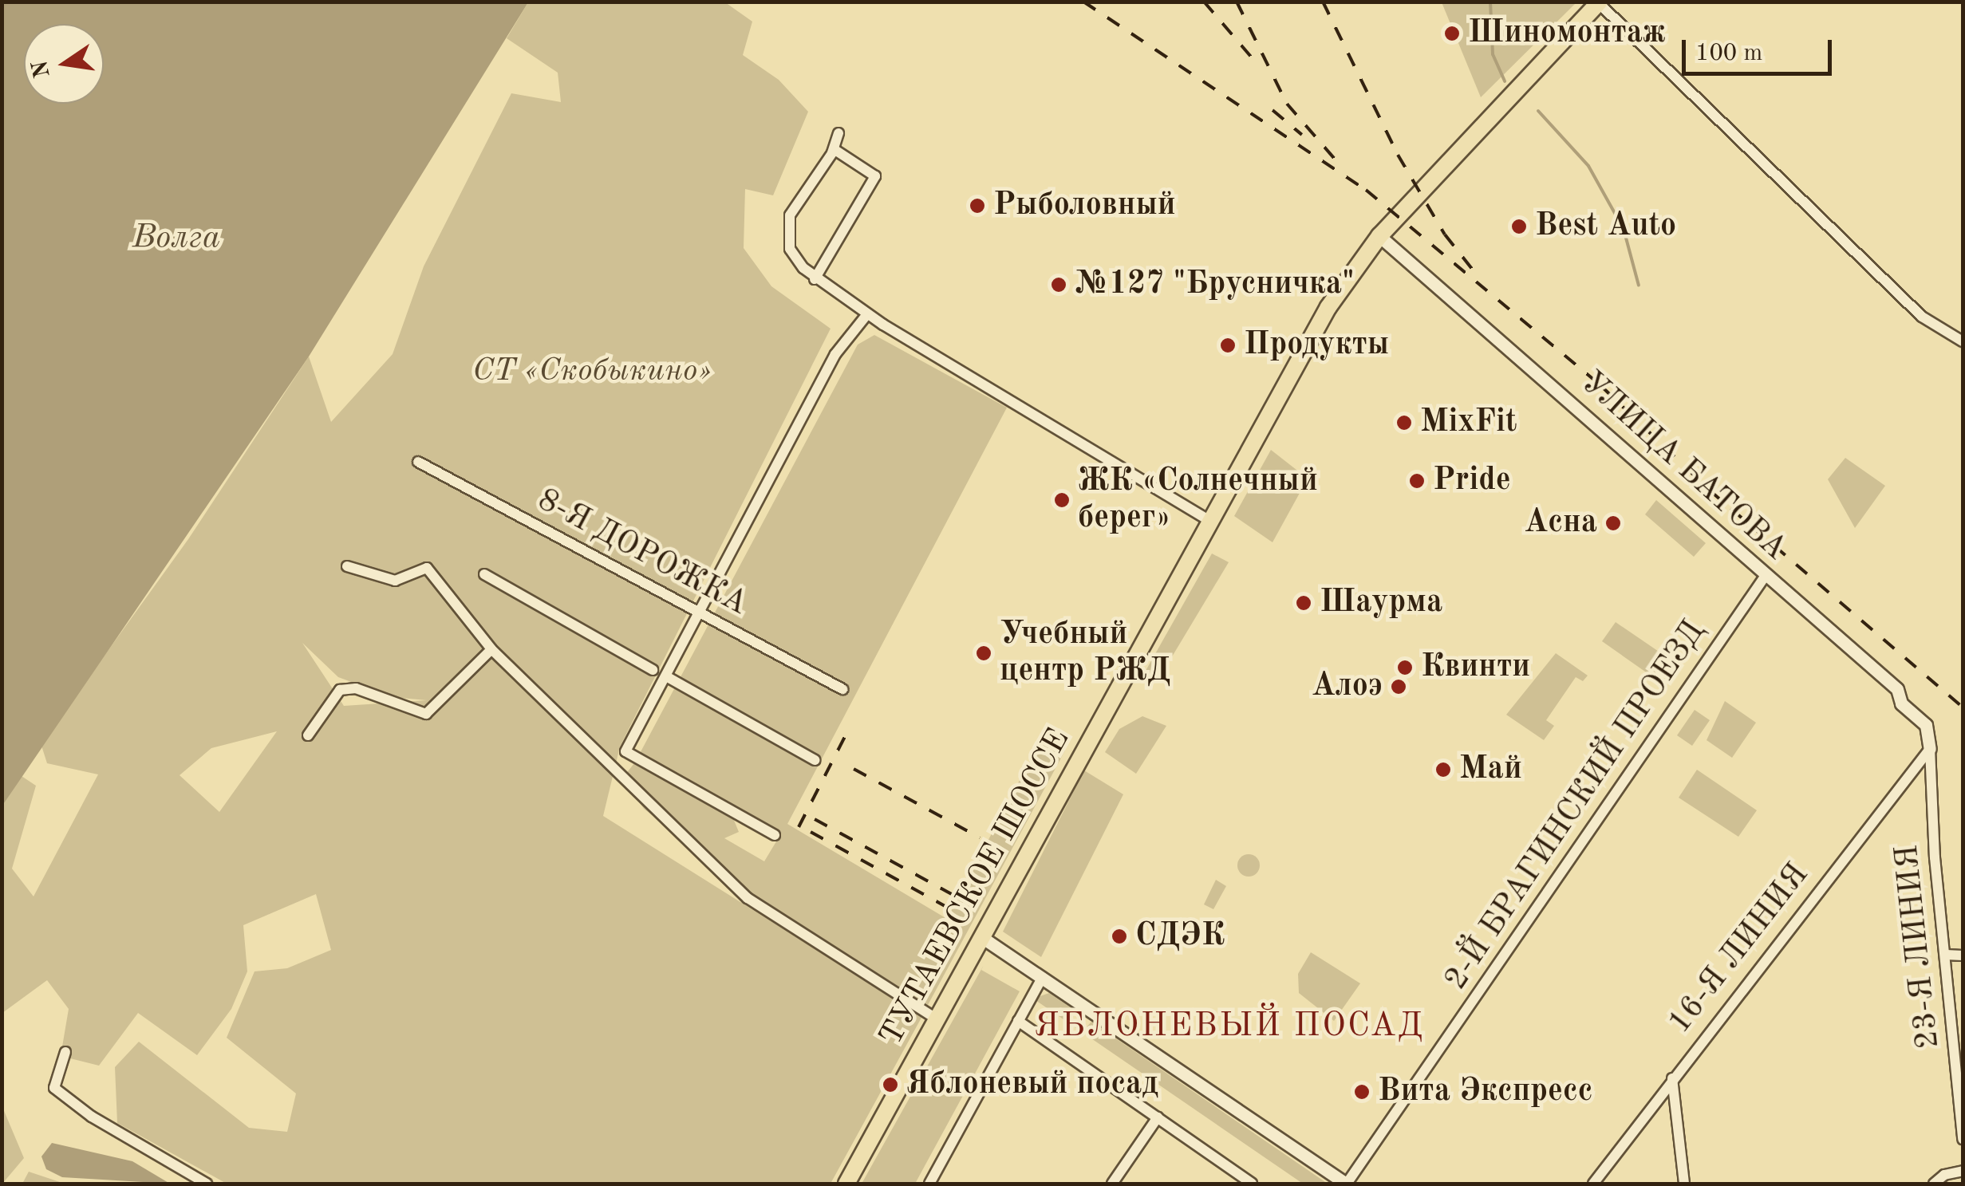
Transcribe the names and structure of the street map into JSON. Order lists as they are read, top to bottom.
{
  "streets": {
    "main road": ["ТУТАЕВСКОЕ ШОССЕ"],
    "street": [
      "УЛИЦА БАТОВА",
      "8-Я ДОРОЖКА",
      "2-Й БРАГИНСКИЙ ПРОЕЗД",
      "23-Я ЛИНИЯ",
      "16-Я ЛИНИЯ"
    ]
  },
  "crossings": [
    ["УЛИЦА БАТОВА", "2-Й БРАГИНСКИЙ ПРОЕЗД"],
    ["УЛИЦА БАТОВА", "ТУТАЕВСКОЕ ШОССЕ"],
    ["УЛИЦА БАТОВА", "23-Я ЛИНИЯ"],
    ["УЛИЦА БАТОВА", "16-Я ЛИНИЯ"],
    ["23-Я ЛИНИЯ", "16-Я ЛИНИЯ"]
  ],
  "districts": ["ЯБЛОНЕВЫЙ ПОСАД"],
  "water": ["Волга"],
  "parks": ["СТ «Скобыкино»"],
  "places": [
    "Шиномонтаж",
    "Рыболовный",
    "Best Auto",
    "№127 \"Брусничка\"",
    "Продукты",
    "MixFit",
    "Pride",
    "ЖК «Солнечный берег»",
    "Асна",
    "Шаурма",
    "Учебный центр РЖД",
    "Квинти",
    "Алоэ",
    "Май",
    "СДЭК",
    "Яблоневый посад",
    "Вита Экспресс"
  ],
  "scale_bar": "100 m",
  "north": "left"
}
